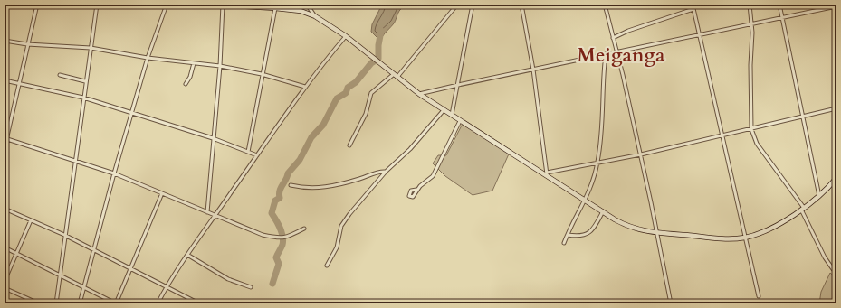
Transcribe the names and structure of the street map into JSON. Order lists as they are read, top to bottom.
{
  "districts": ["Meiganga"]
}
